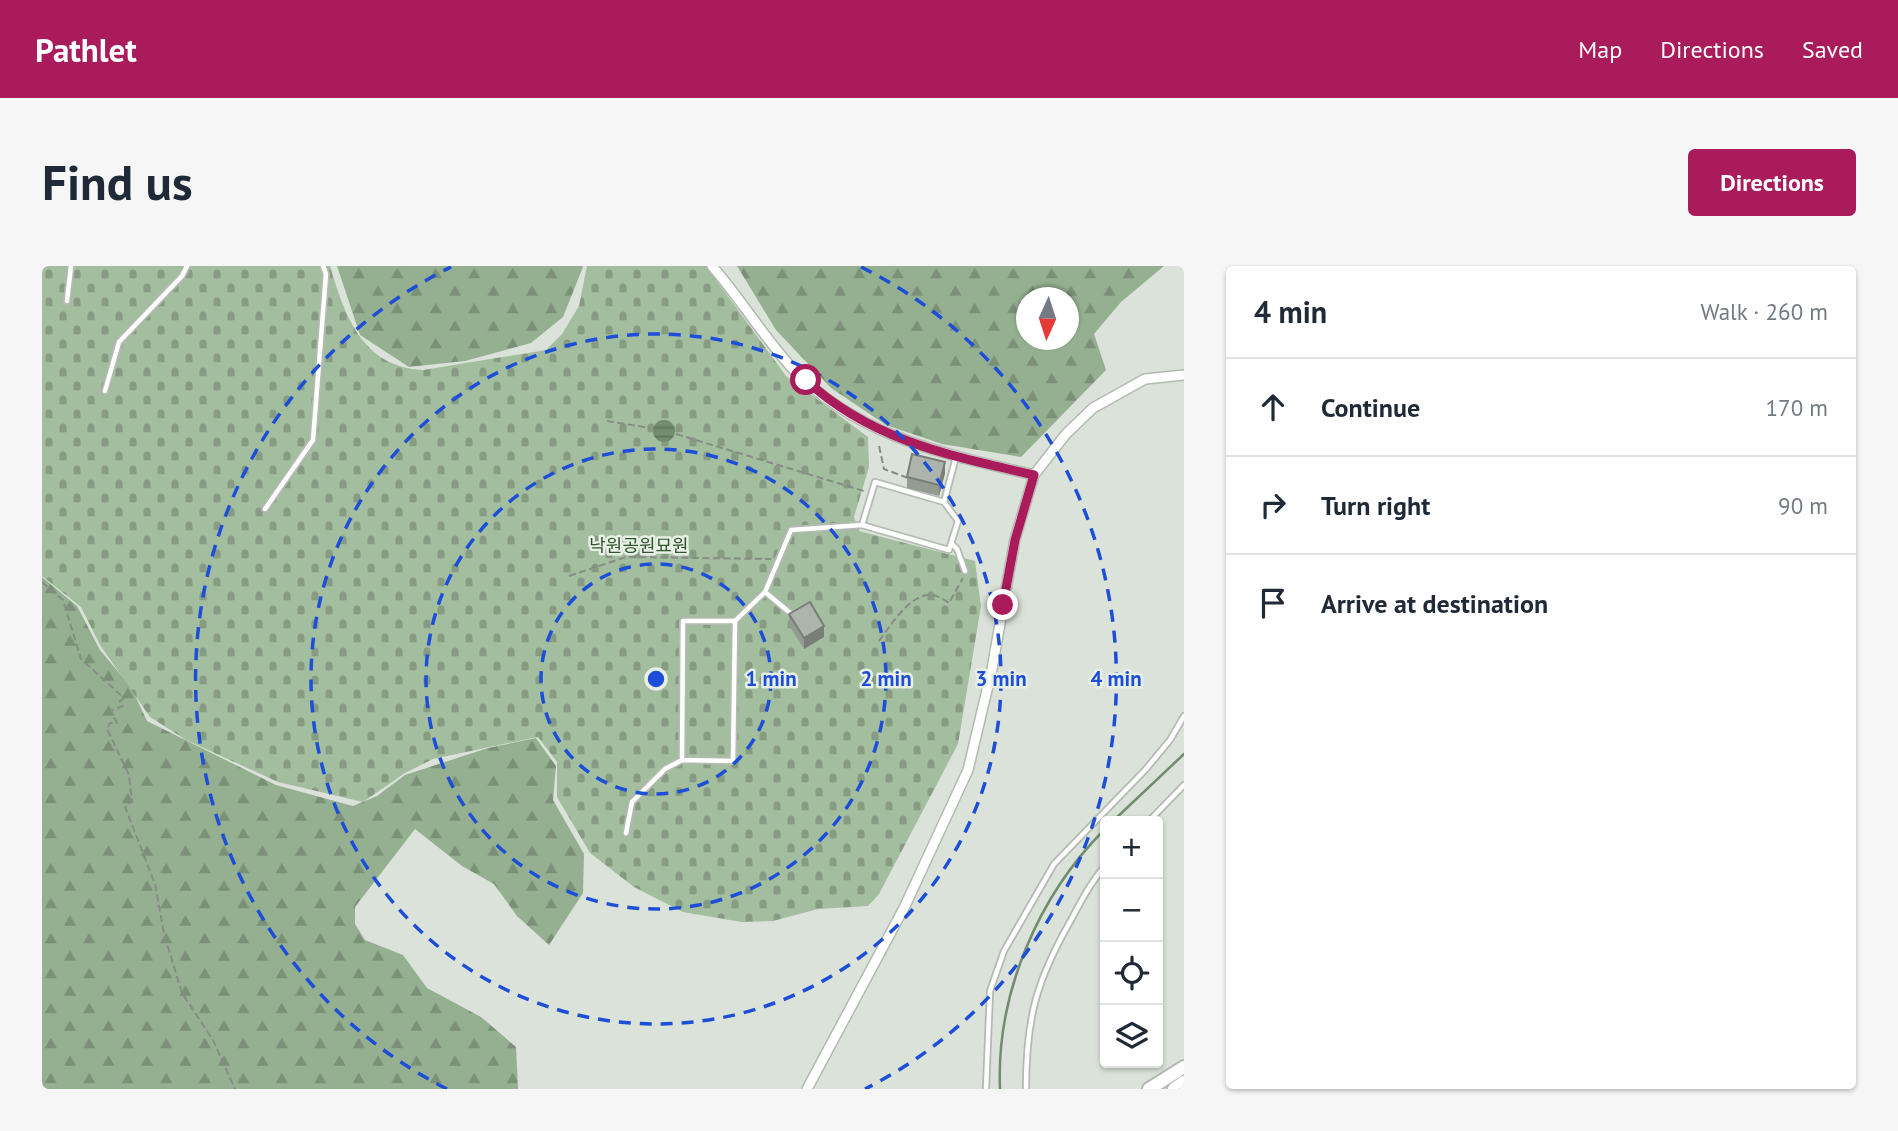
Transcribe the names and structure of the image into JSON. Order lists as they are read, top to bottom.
{
  "parks": ["낙원공원묘원"],
  "north": "bottom",
  "page": {
    "header": "Pathlet",
    "nav": ["Map", "Directions", "Saved"],
    "buttons": "Directions",
    "title": "Find us",
    "heading": ["4 min", "Walk · 260 m"],
    "list": [
      ["Continue", "170 m"],
      ["Turn right", "90 m"],
      "Arrive at destination"
    ],
    "map_buttons": ["+", "−"]
  },
  "rings": [
    "1 min",
    "2 min",
    "3 min",
    "4 min"
  ]
}
